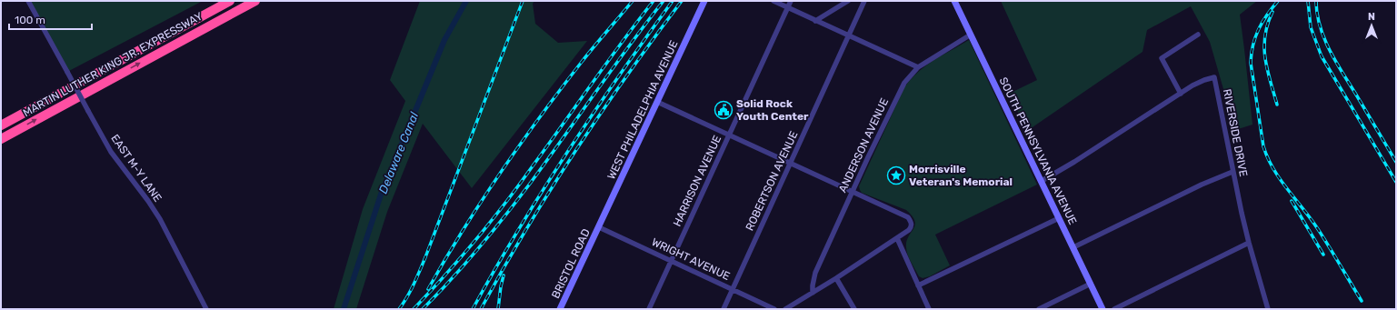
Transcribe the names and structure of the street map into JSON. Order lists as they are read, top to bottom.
{
  "streets": {
    "highway": ["MARTIN LUTHER KING JR. EXPRESSWAY"],
    "main road": ["WEST PHILADELPHIA AVENUE", "SOUTH PENNSYLVANIA AVENUE", "BRISTOL ROAD"],
    "street": [
      "RIVERSIDE DRIVE",
      "ANDERSON AVENUE",
      "EAST M-Y LANE",
      "HARRISON AVENUE",
      "ROBERTSON AVENUE",
      "WRIGHT AVENUE"
    ]
  },
  "crossings": [
    ["WEST PHILADELPHIA AVENUE", "WRIGHT AVENUE"],
    ["WEST PHILADELPHIA AVENUE", "BRISTOL ROAD"],
    ["ANDERSON AVENUE", "SOUTH PENNSYLVANIA AVENUE"],
    ["HARRISON AVENUE", "WRIGHT AVENUE"],
    ["ROBERTSON AVENUE", "WRIGHT AVENUE"],
    ["WRIGHT AVENUE", "BRISTOL ROAD"]
  ],
  "water": ["Delaware Canal"],
  "places": {
    "public building": ["Solid Rock Youth Center"],
    "place": ["Morrisville Veteran's Memorial"]
  },
  "scale_bar": "100 m",
  "north": "top"
}
